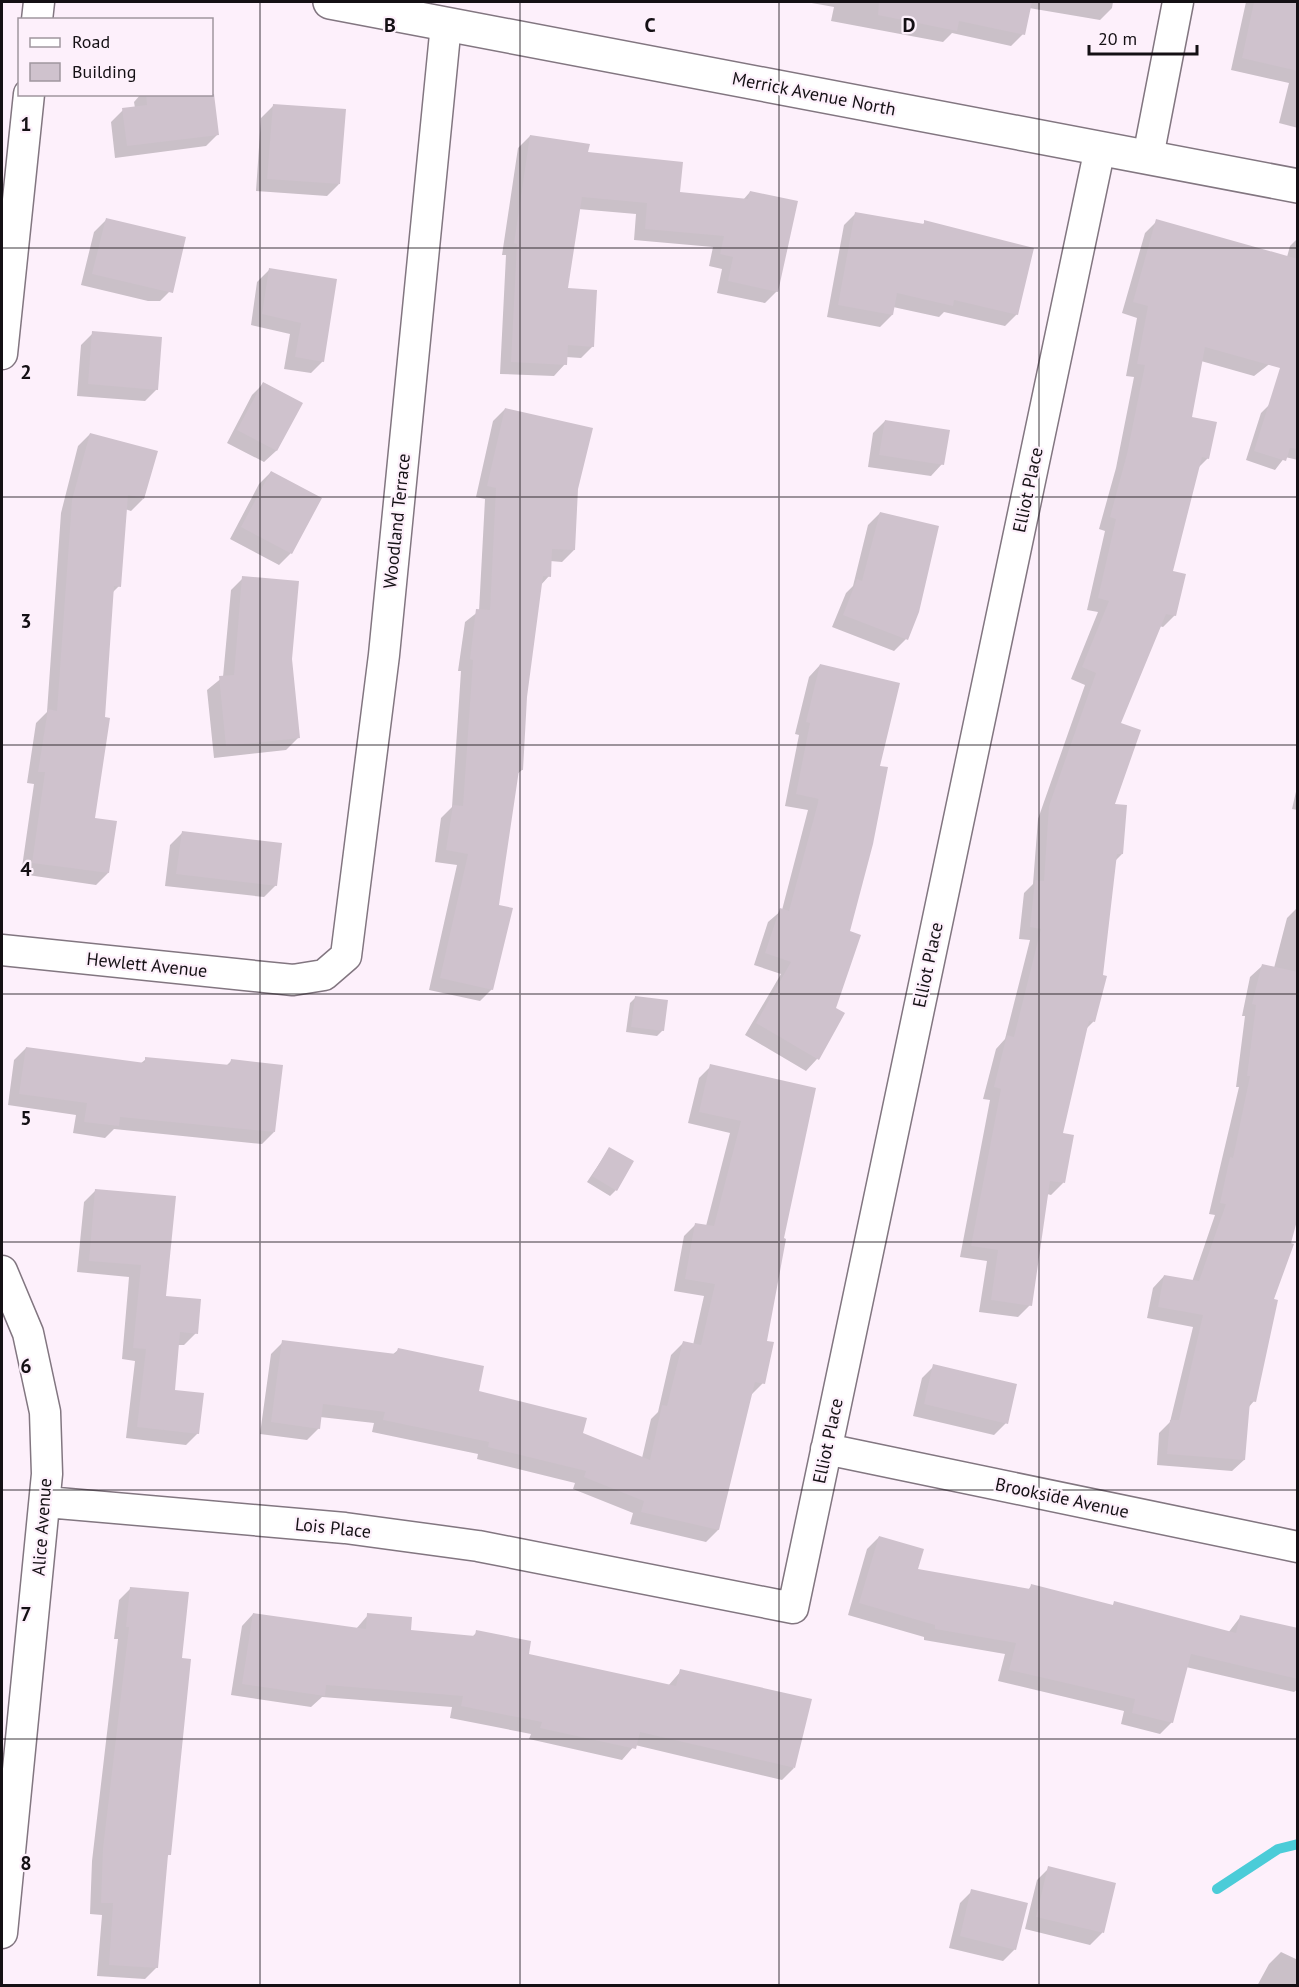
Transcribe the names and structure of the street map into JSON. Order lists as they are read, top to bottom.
{
  "streets": {
    "main road": ["Merrick Avenue North"],
    "street": [
      "Elliot Place",
      "Woodland Terrace",
      "Hewlett Avenue",
      "Brookside Avenue",
      "Alice Avenue",
      "Lois Place"
    ]
  },
  "crossings": [
    ["Merrick Avenue North", "Elliot Place"],
    ["Merrick Avenue North", "Woodland Terrace"],
    ["Elliot Place", "Brookside Avenue"],
    ["Elliot Place", "Lois Place"],
    ["Woodland Terrace", "Hewlett Avenue"],
    ["Alice Avenue", "Lois Place"]
  ],
  "legend": ["Road", "Building"],
  "scale_bar": "20 m",
  "grid": {
    "columns": ["B", "C", "D"],
    "rows": [
      "1",
      "2",
      "3",
      "4",
      "5",
      "6",
      "7",
      "8"
    ]
  }
}
